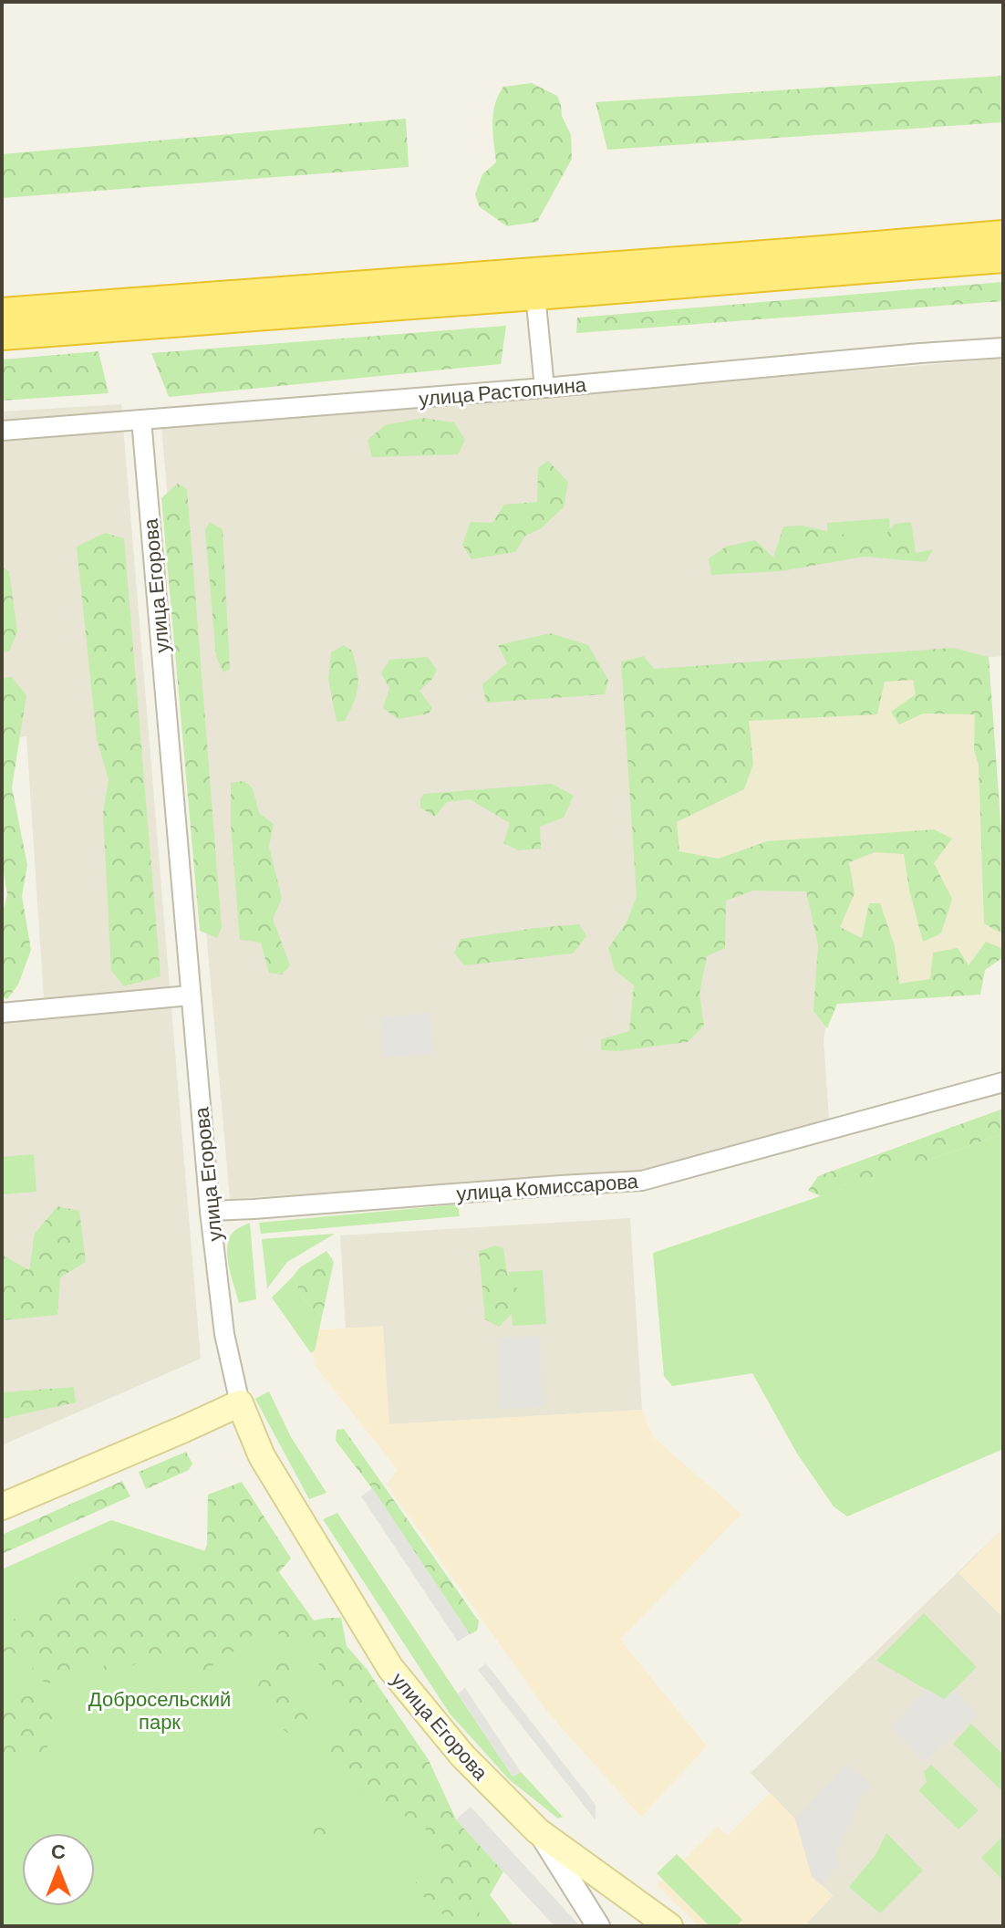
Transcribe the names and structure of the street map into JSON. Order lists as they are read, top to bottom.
{
  "streets": {
    "main road": ["улица Егорова"],
    "street": ["улица Растопчина", "улица Комиссарова"]
  },
  "crossings": [
    ["улица Растопчина", "улица Егорова"],
    ["улица Егорова", "улица Комиссарова"]
  ],
  "parks": ["Добросельский парк"],
  "north": "top"
}
